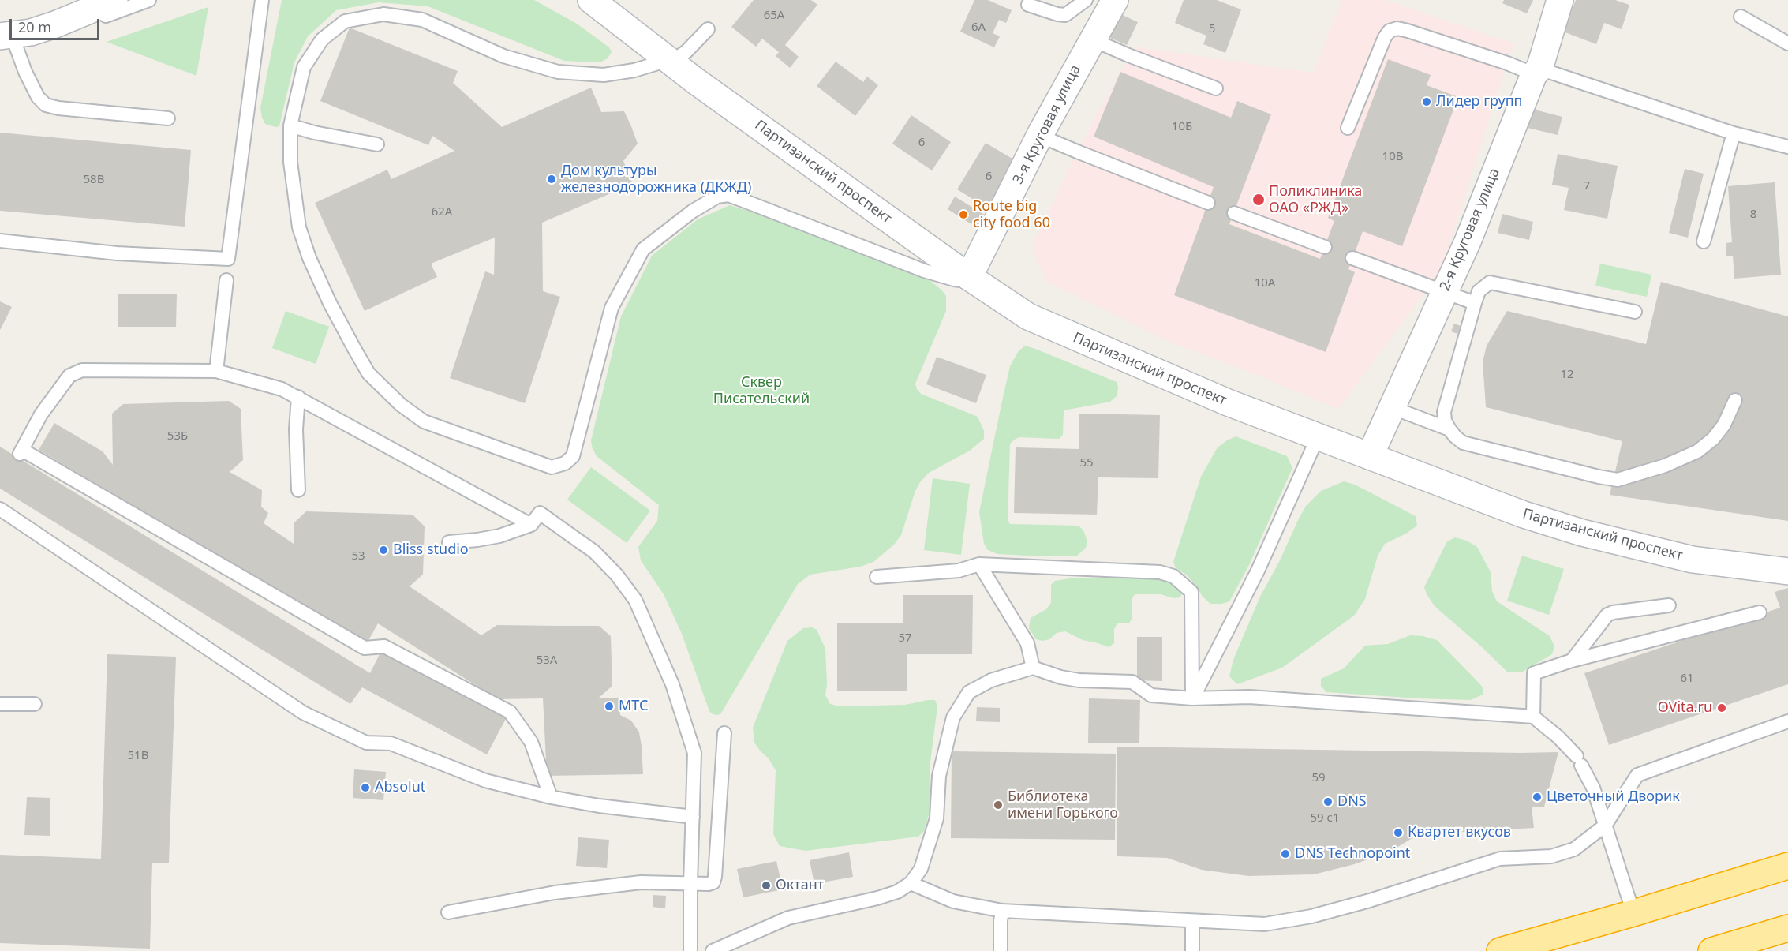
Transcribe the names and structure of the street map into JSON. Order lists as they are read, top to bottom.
{
  "streets": {
    "main road": ["3-я Круговая улица", "Партизанский проспект", "2-я Круговая улица"]
  },
  "crossings": [
    ["3-я Круговая улица", "Партизанский проспект"],
    ["Партизанский проспект", "2-я Круговая улица"]
  ],
  "parks": ["Cквер Писательский"],
  "places": [
    "Лидер групп",
    "Дом культуры железнодорожника (ДКЖД)",
    "Поликлиника ОАО «РЖД»",
    "Route big city food 60",
    "Bliss studio",
    "МТС",
    "OVita.ru",
    "Absolut",
    "Цветочный Дворик",
    "DNS",
    "Библиотека имени Горького",
    "Квартет вкусов",
    "DNS Technopoint",
    "Октант"
  ],
  "house_numbers": [
    "65А",
    "6А",
    "5",
    "10Б",
    "6",
    "10В",
    "6",
    "58В",
    "7",
    "62А",
    "8",
    "10А",
    "12",
    "53Б",
    "55",
    "53",
    "57",
    "53А",
    "61",
    "51В",
    "59",
    "59 с1"
  ],
  "scale_bar": "20 m"
}
